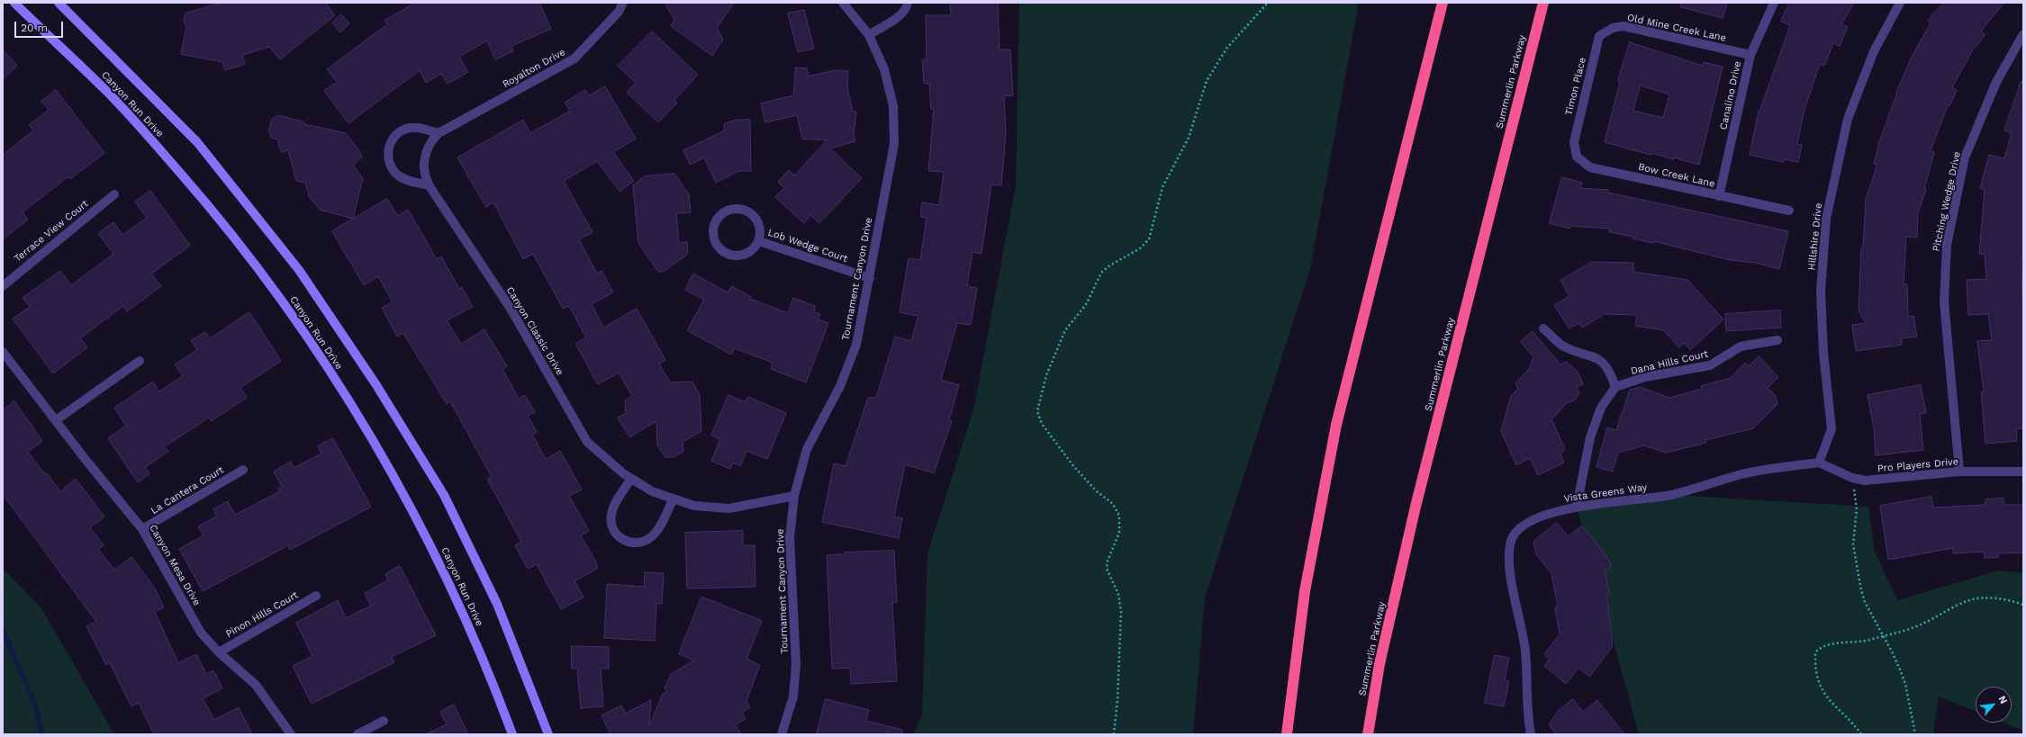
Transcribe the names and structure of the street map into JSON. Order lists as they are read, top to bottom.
{
  "streets": {
    "highway": ["Summerlin Parkway"],
    "street": [
      "Old Mine Creek Lane",
      "Royalton Drive",
      "Timon Place",
      "Canalino Drive",
      "Canyon Run Drive",
      "Bow Creek Lane",
      "Pitching Wedge Drive",
      "Terrace View Court",
      "Hillshire Drive",
      "Lob Wedge Court",
      "Tournament Canyon Drive",
      "Canyon Classic Drive",
      "Dana Hills Court",
      "Pro Players Drive",
      "La Cantera Court",
      "Vista Greens Way",
      "Canyon Mesa Drive",
      "Pinon Hills Court"
    ]
  },
  "crossings": [
    ["Old Mine Creek Lane", "Timon Place"],
    ["Old Mine Creek Lane", "Canalino Drive"],
    ["Royalton Drive", "Canyon Classic Drive"],
    ["Timon Place", "Bow Creek Lane"],
    ["Canalino Drive", "Bow Creek Lane"],
    ["Pitching Wedge Drive", "Pro Players Drive"],
    ["Hillshire Drive", "Pro Players Drive"],
    ["Hillshire Drive", "Vista Greens Way"],
    ["Lob Wedge Court", "Tournament Canyon Drive"],
    ["Tournament Canyon Drive", "Canyon Classic Drive"],
    ["Pro Players Drive", "Vista Greens Way"],
    ["La Cantera Court", "Canyon Mesa Drive"],
    ["Canyon Mesa Drive", "Pinon Hills Court"]
  ],
  "scale_bar": "20 m",
  "north": "top right"
}
